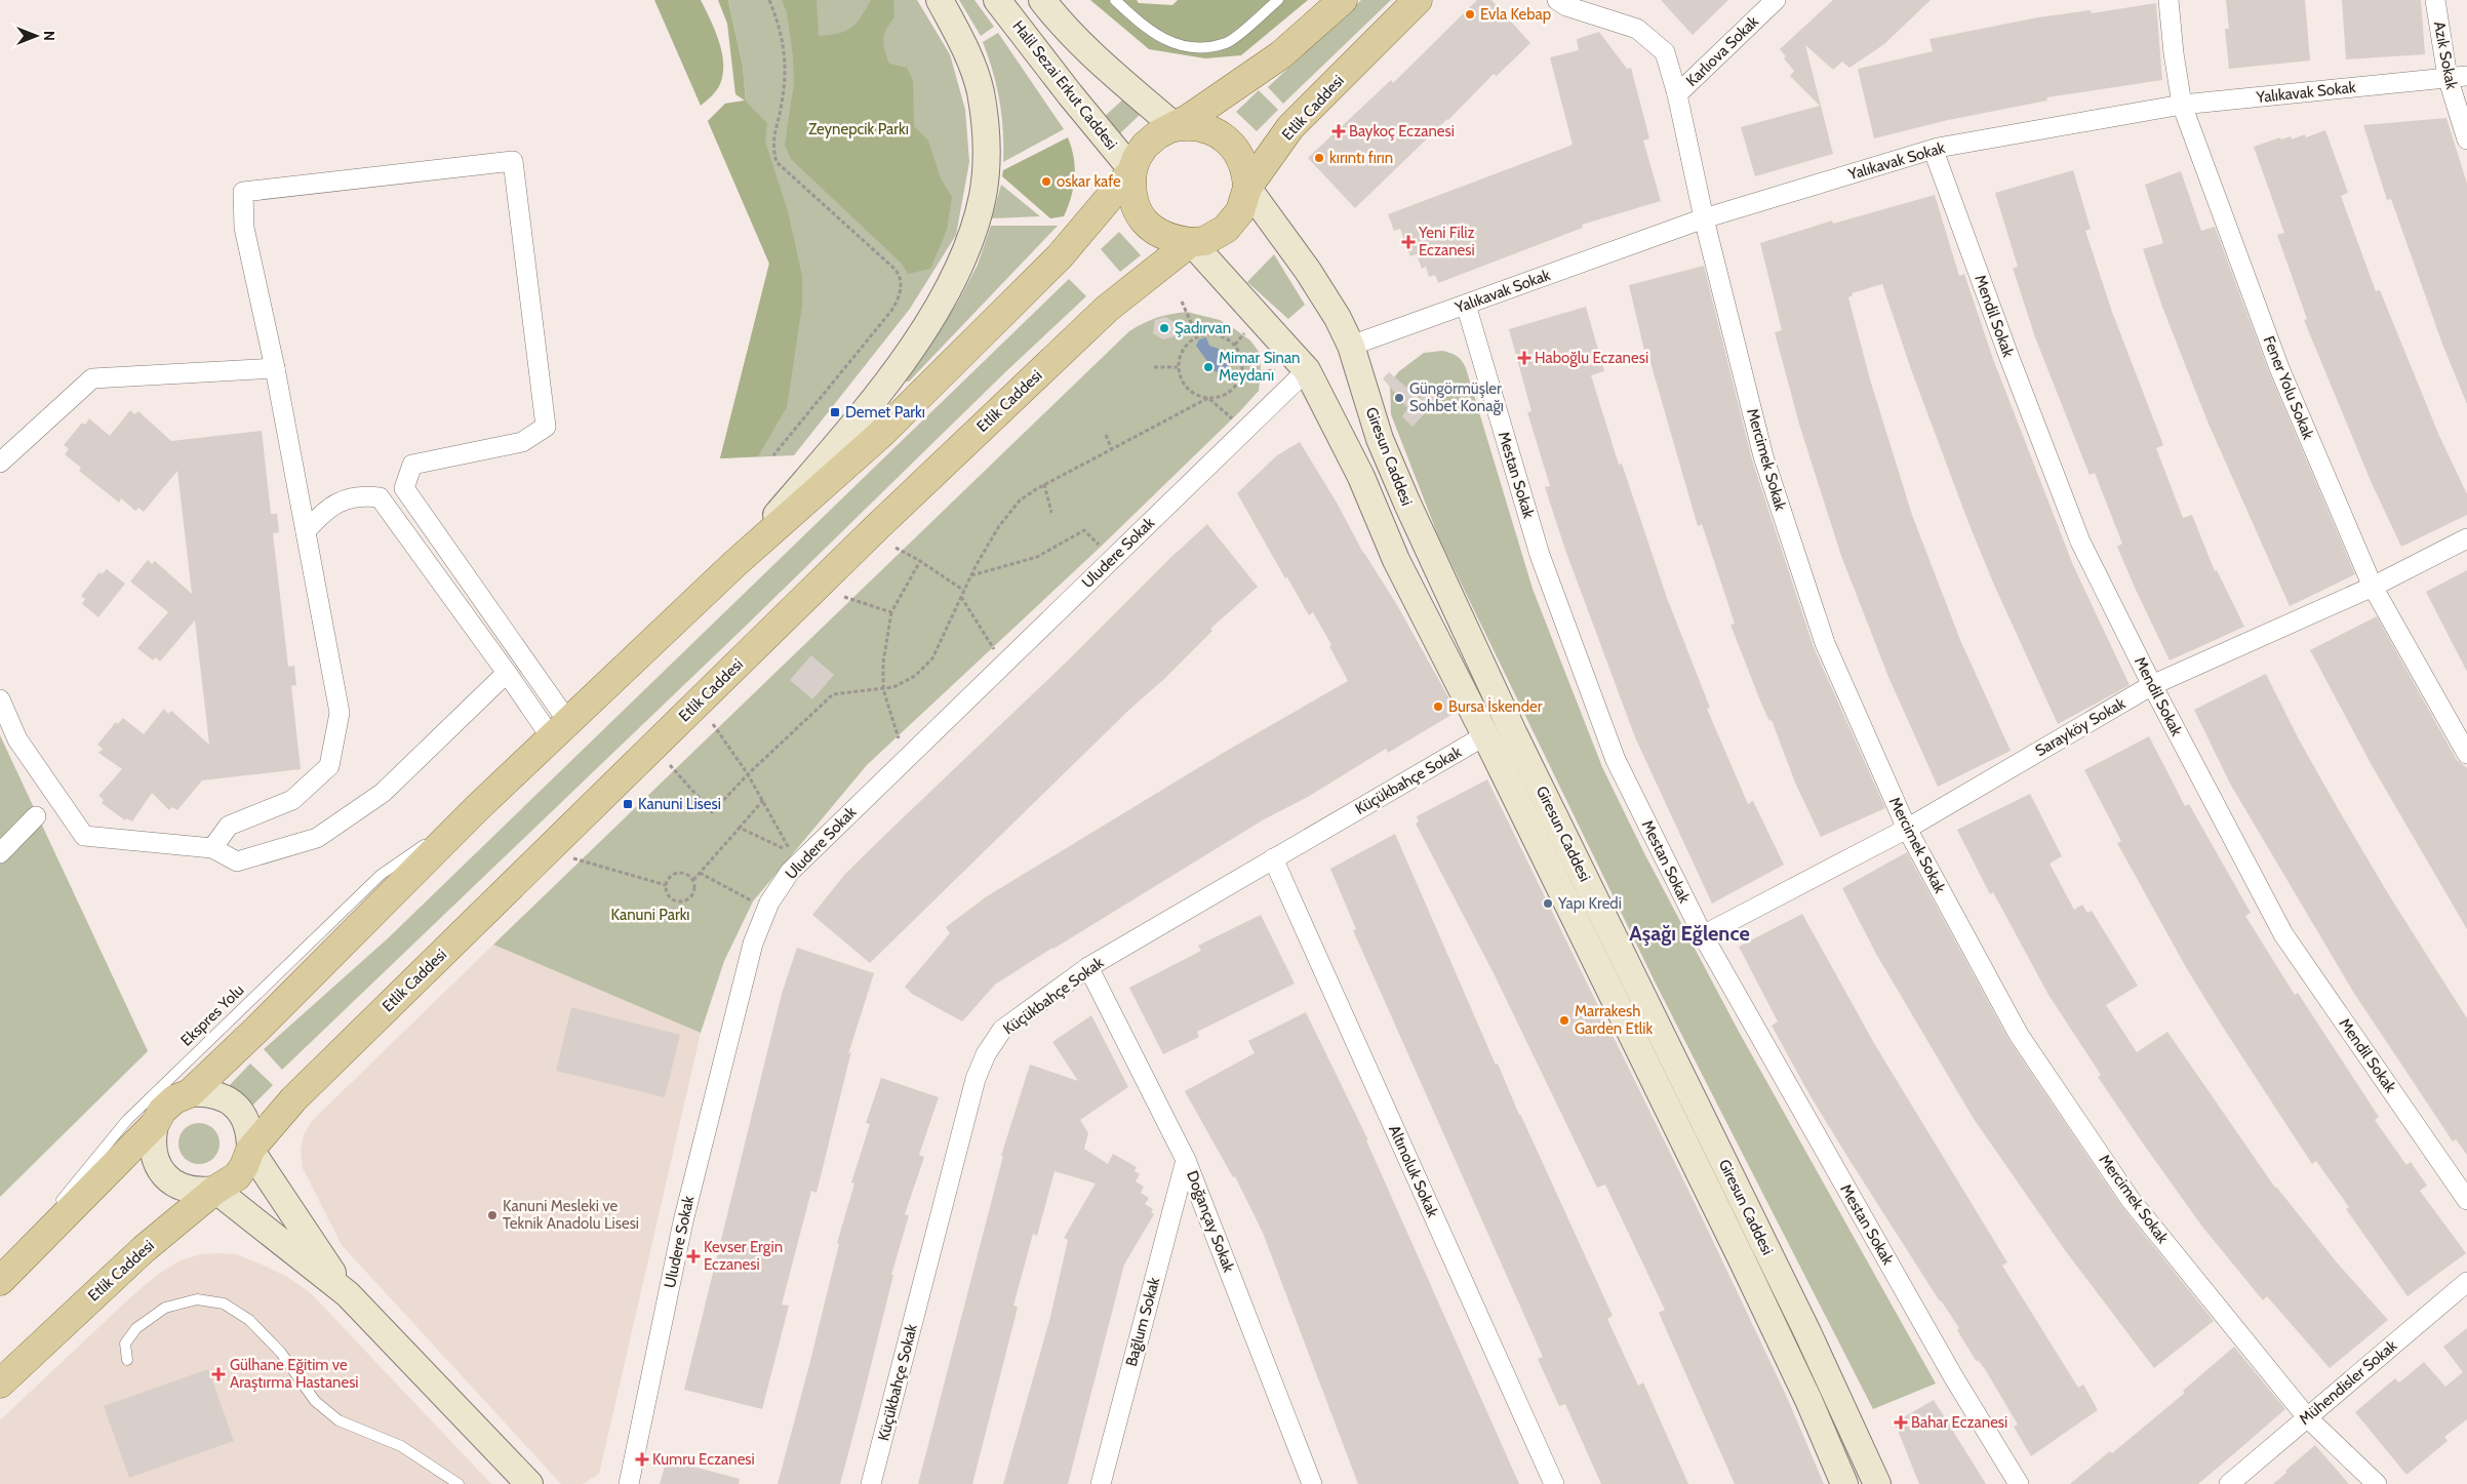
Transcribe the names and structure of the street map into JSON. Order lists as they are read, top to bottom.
{
  "streets": {
    "main road": ["Halil Sezai Erkut Caddesi", "Etlik Caddesi", "Giresun Caddesi"],
    "street": [
      "Karlıova Sokak",
      "Azık Sokak",
      "Yalıkavak Sokak",
      "Mendil Sokak",
      "Fener Yolu Sokak",
      "Mercimek Sokak",
      "Mestan Sokak",
      "Uludere Sokak",
      "Sarayköy Sokak",
      "Küçükbahçe Sokak",
      "Altınoluk Sokak",
      "Doğançay Sokak",
      "Bağlum Sokak",
      "Mühendisler Sokak"
    ],
    "lane": ["Ekspres Yolu"]
  },
  "crossings": [
    ["Karlıova Sokak", "Mercimek Sokak"],
    ["Azık Sokak", "Yalıkavak Sokak"],
    ["Halil Sezai Erkut Caddesi", "Etlik Caddesi"],
    ["Halil Sezai Erkut Caddesi", "Giresun Caddesi"],
    ["Yalıkavak Sokak", "Mendil Sokak"],
    ["Yalıkavak Sokak", "Fener Yolu Sokak"],
    ["Yalıkavak Sokak", "Giresun Caddesi"],
    ["Yalıkavak Sokak", "Mercimek Sokak"],
    ["Yalıkavak Sokak", "Mestan Sokak"],
    ["Etlik Caddesi", "Giresun Caddesi"],
    ["Mendil Sokak", "Sarayköy Sokak"],
    ["Fener Yolu Sokak", "Sarayköy Sokak"],
    ["Giresun Caddesi", "Uludere Sokak"],
    ["Giresun Caddesi", "Küçükbahçe Sokak"],
    ["Mercimek Sokak", "Sarayköy Sokak"],
    ["Mercimek Sokak", "Mühendisler Sokak"],
    ["Mestan Sokak", "Sarayköy Sokak"],
    ["Küçükbahçe Sokak", "Altınoluk Sokak"],
    ["Küçükbahçe Sokak", "Doğançay Sokak"],
    ["Doğançay Sokak", "Bağlum Sokak"]
  ],
  "districts": ["Aşağı Eğlence"],
  "parks": ["Zeynepcik Parkı", "Kanuni Parkı"],
  "places": {
    "other": [
      "Evla Kebap",
      "kırıntı fırın",
      "oskar kafe",
      "Şadırvan",
      "Mimar Sinan Meydanı",
      "Güngörmüşler Sohbet Konağı",
      "Bursa İskender",
      "Yapı Kredi",
      "Marrakesh Garden Etlik",
      "Kanuni Mesleki ve Teknik Anadolu Lisesi"
    ],
    "health": [
      "Baykoç Eczanesi",
      "Yeni Filiz Eczanesi",
      "Haboğlu Eczanesi",
      "Kevser Ergin Eczanesi",
      "Gülhane Eğitim ve Araştırma Hastanesi",
      "Bahar Eczanesi",
      "Kumru Eczanesi"
    ],
    "transit": ["Demet Parkı", "Kanuni Lisesi"]
  },
  "north": "right"
}
